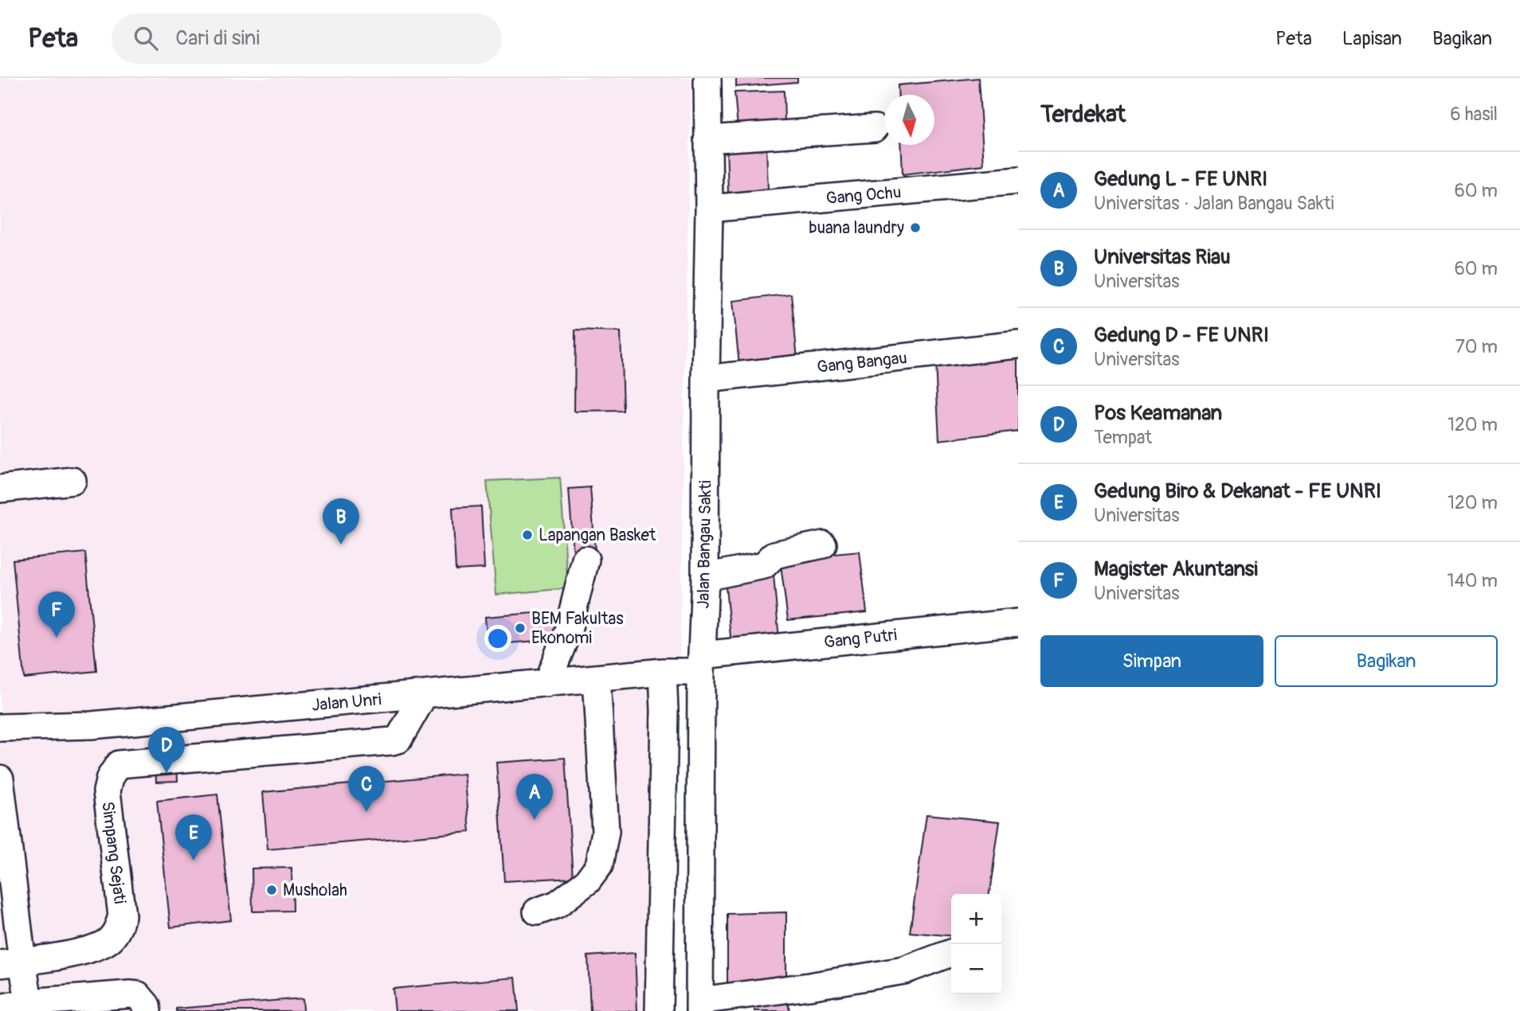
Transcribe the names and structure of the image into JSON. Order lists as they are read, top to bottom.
{
  "streets": {
    "street": [
      "Gang Ochu",
      "Gang Bangau",
      "Jalan Bangau Sakti",
      "Gang Putri",
      "Jalan Unri",
      "Simpang Sejati"
    ]
  },
  "crossings": [
    ["Gang Ochu", "Jalan Bangau Sakti"],
    ["Gang Bangau", "Jalan Bangau Sakti"],
    ["Jalan Bangau Sakti", "Gang Putri"],
    ["Jalan Bangau Sakti", "Jalan Unri"],
    ["Gang Putri", "Jalan Unri"],
    ["Jalan Unri", "Simpang Sejati"]
  ],
  "places": [
    "buana laundry",
    "Lapangan Basket",
    "BEM Fakultas Ekonomi",
    "Musholah"
  ],
  "north": "bottom",
  "page": {
    "header": "Peta",
    "search": "Cari di sini",
    "nav": ["Peta", "Lapisan", "Bagikan"],
    "heading": ["Terdekat", "6 hasil"],
    "list": [
      {
        "mark": "A",
        "name": "Gedung L - FE UNRI",
        "note": "Universitas · Jalan Bangau Sakti",
        "value": "60 m"
      },
      {
        "mark": "B",
        "name": "Universitas Riau",
        "note": "Universitas",
        "value": "60 m"
      },
      {
        "mark": "C",
        "name": "Gedung D - FE UNRI",
        "note": "Universitas",
        "value": "70 m"
      },
      {
        "mark": "D",
        "name": "Pos Keamanan",
        "note": "Tempat",
        "value": "120 m"
      },
      {
        "mark": "E",
        "name": "Gedung Biro & Dekanat - FE UNRI",
        "note": "Universitas",
        "value": "120 m"
      },
      {
        "mark": "F",
        "name": "Magister Akuntansi",
        "note": "Universitas",
        "value": "140 m"
      }
    ],
    "pins": [
      "B",
      "F",
      "D",
      "C",
      "A",
      "E"
    ],
    "buttons": ["Simpan", "Bagikan"],
    "map_buttons": ["+", "−"]
  }
}
